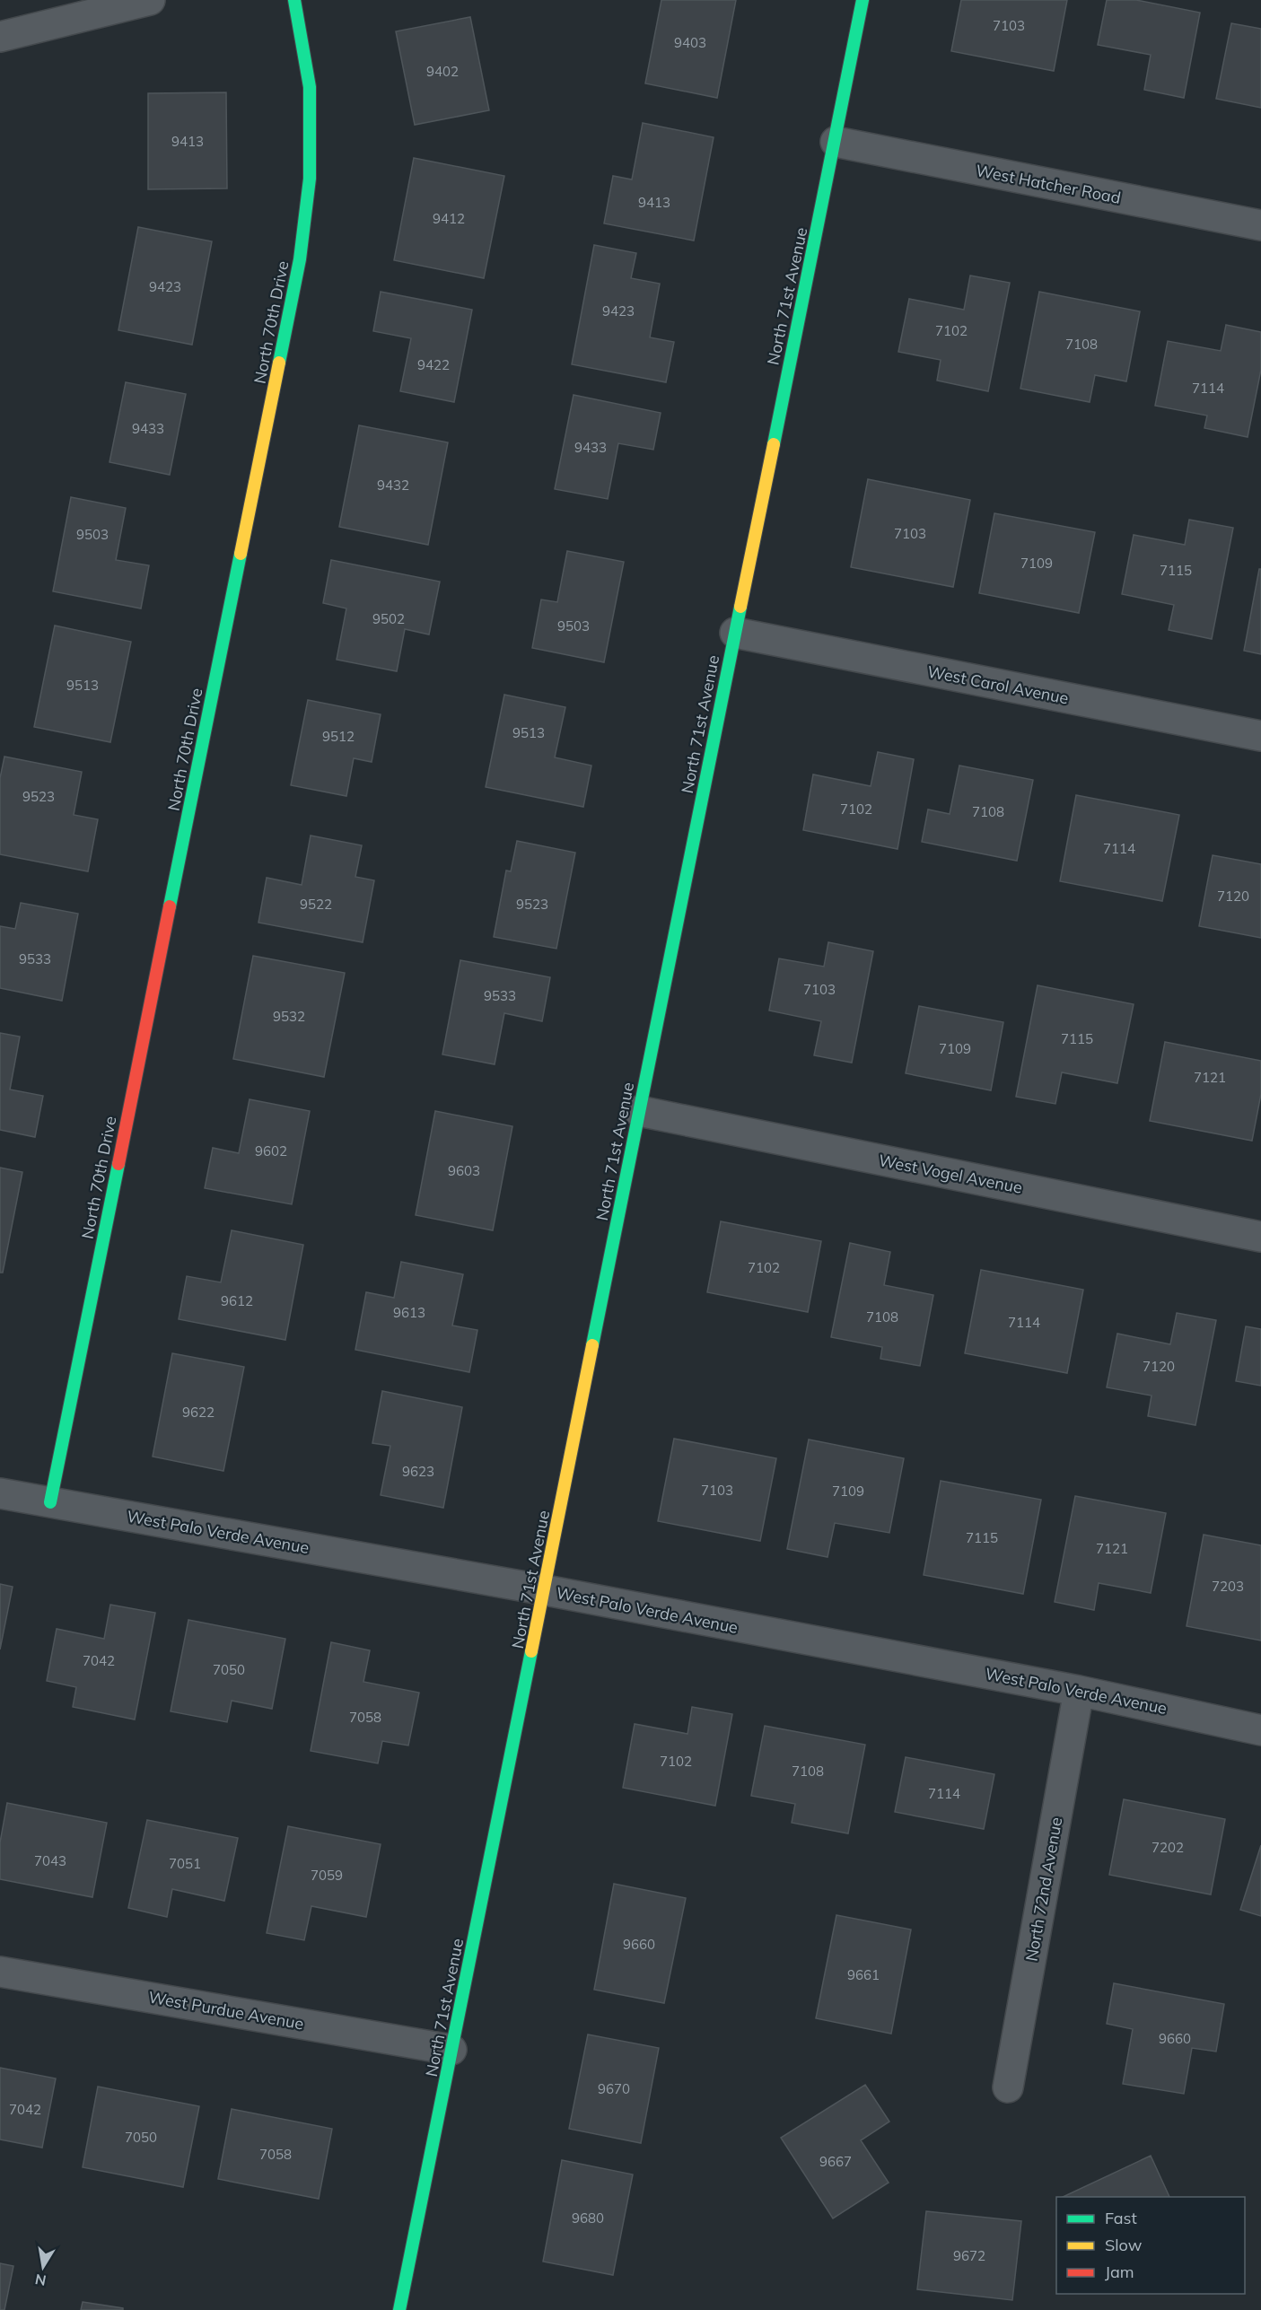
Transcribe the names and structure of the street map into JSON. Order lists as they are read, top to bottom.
{
  "streets": {
    "street": [
      "West Hatcher Road",
      "North 71st Avenue",
      "North 70th Drive",
      "West Carol Avenue",
      "West Vogel Avenue",
      "West Palo Verde Avenue",
      "North 72nd Avenue",
      "West Purdue Avenue"
    ]
  },
  "crossings": [
    ["West Hatcher Road", "North 71st Avenue"],
    ["North 71st Avenue", "West Carol Avenue"],
    ["North 71st Avenue", "West Vogel Avenue"],
    ["North 71st Avenue", "West Palo Verde Avenue"],
    ["North 71st Avenue", "West Purdue Avenue"],
    ["North 70th Drive", "West Palo Verde Avenue"],
    ["West Palo Verde Avenue", "North 72nd Avenue"]
  ],
  "house_numbers": [
    "7103",
    "9403",
    "9402",
    "9413",
    "9413",
    "9412",
    "9423",
    "9423",
    "7102",
    "7108",
    "9422",
    "7114",
    "9433",
    "9433",
    "9432",
    "7103",
    "9503",
    "7109",
    "7115",
    "9502",
    "9503",
    "9513",
    "9513",
    "9512",
    "9523",
    "7102",
    "7108",
    "7114",
    "7120",
    "9522",
    "9523",
    "9533",
    "7103",
    "9533",
    "9532",
    "7115",
    "7109",
    "7121",
    "9602",
    "9603",
    "7102",
    "9612",
    "9613",
    "7108",
    "7114",
    "7120",
    "9622",
    "9623",
    "7103",
    "7109",
    "7115",
    "7121",
    "7203",
    "7042",
    "7050",
    "7058",
    "7102",
    "7108",
    "7114",
    "7202",
    "7043",
    "7051",
    "7059",
    "9660",
    "9661",
    "9660",
    "9670",
    "7042",
    "7050",
    "7058",
    "9667",
    "9680",
    "9672"
  ],
  "legend": ["Fast", "Slow", "Jam"],
  "north": "bottom"
}
